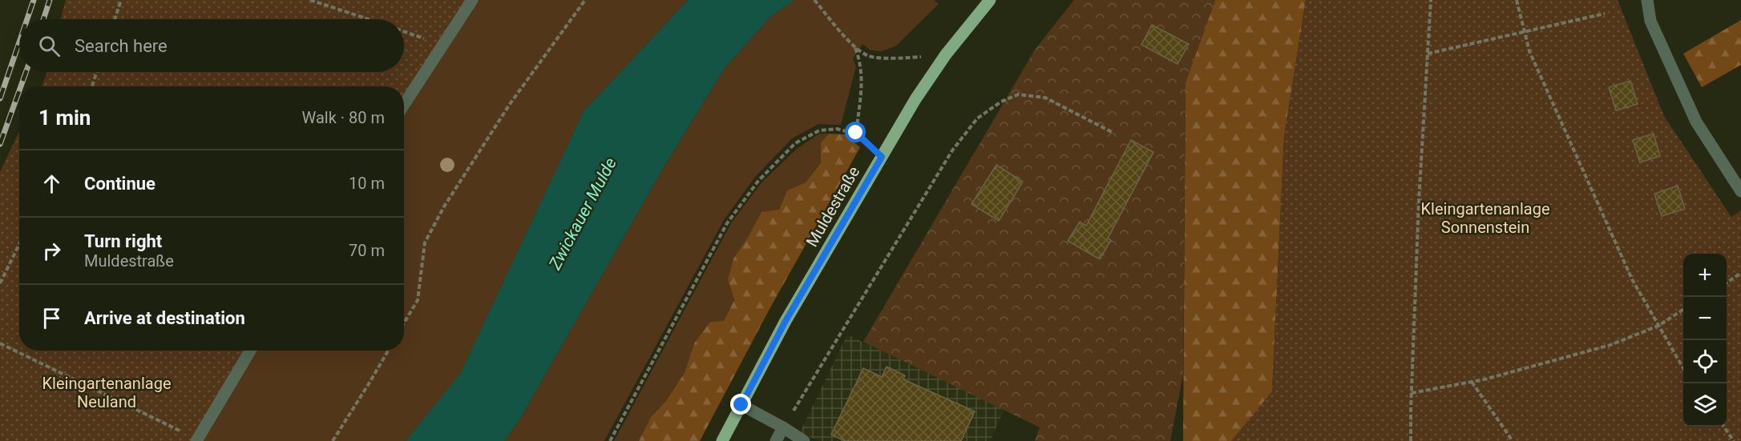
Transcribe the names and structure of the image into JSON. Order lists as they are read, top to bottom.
{
  "streets": {
    "main road": ["Muldestraße"]
  },
  "water": ["Zwickauer Mulde"],
  "parks": ["Kleingartenanlage Sonnenstein", "Kleingartenanlage Neuland"],
  "page": {
    "search": "Search here",
    "heading": ["1 min", "Walk · 80 m"],
    "list": [
      ["Continue", "10 m"],
      ["Turn right", "Muldestraße", "70 m"],
      "Arrive at destination"
    ],
    "map_buttons": ["+", "−"]
  }
}
